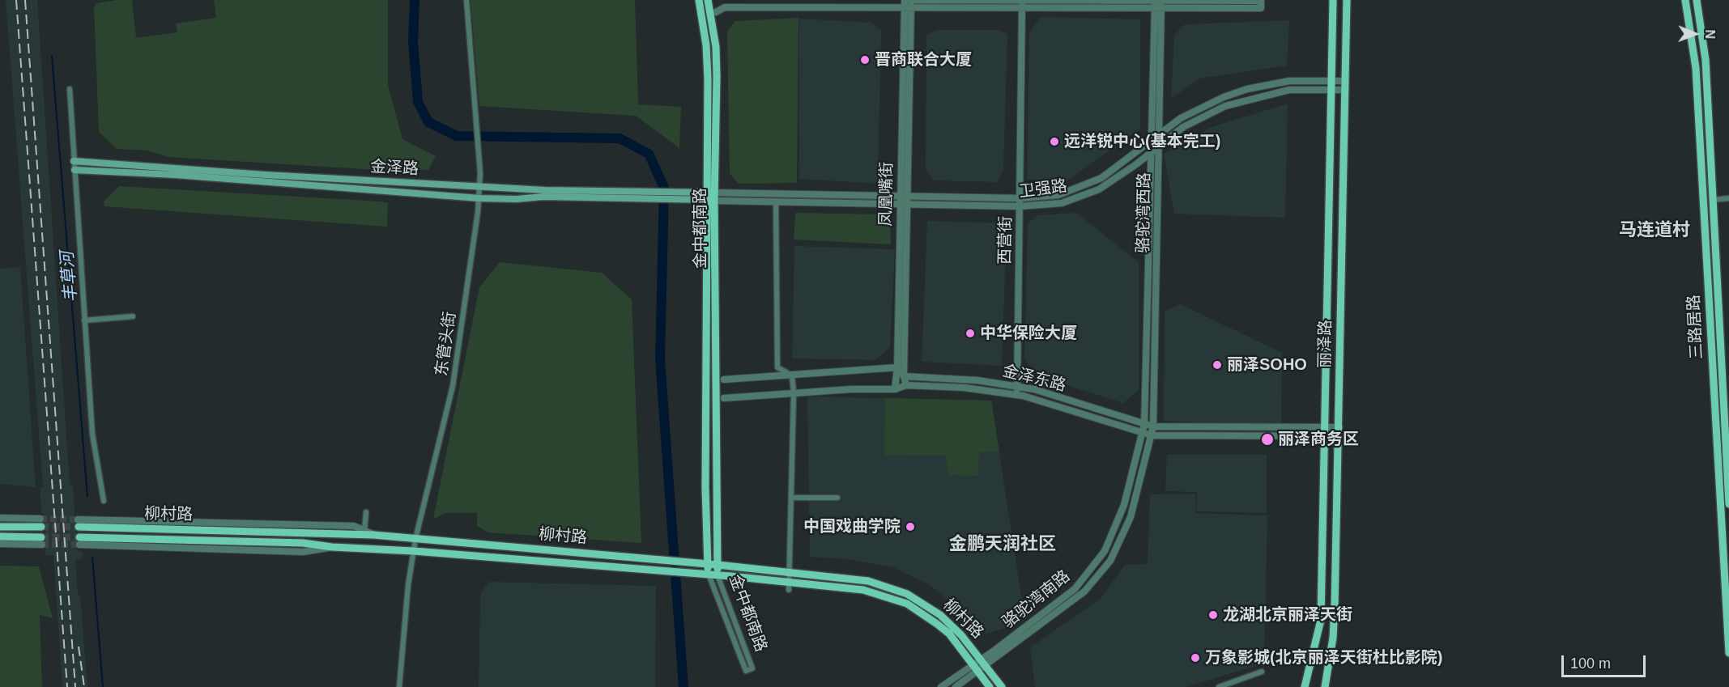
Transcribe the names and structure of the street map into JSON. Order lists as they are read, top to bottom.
{
  "streets": {
    "main road": [
      "金泽路",
      "金中都南路",
      "三路居路",
      "丽泽路",
      "柳村路"
    ],
    "street": [
      "卫强路",
      "凤凰嘴街",
      "骆驼湾西路",
      "西营街",
      "东管头街",
      "金泽东路",
      "骆驼湾南路"
    ]
  },
  "crossings": [
    ["金泽路", "卫强路"],
    ["金泽路", "金中都南路"],
    ["金泽路", "东管头街"],
    ["卫强路", "凤凰嘴街"],
    ["卫强路", "骆驼湾西路"],
    ["卫强路", "金中都南路"],
    ["卫强路", "西营街"],
    ["卫强路", "丽泽路"],
    ["凤凰嘴街", "金泽东路"],
    ["骆驼湾西路", "金泽东路"],
    ["骆驼湾西路", "骆驼湾南路"],
    ["金中都南路", "柳村路"],
    ["西营街", "金泽东路"],
    ["东管头街", "柳村路"],
    ["丽泽路", "金泽东路"],
    ["金泽东路", "骆驼湾南路"],
    ["柳村路", "骆驼湾南路"]
  ],
  "districts": ["马连道村", "金鹏天润社区"],
  "water": ["丰草河"],
  "places": [
    "晋商联合大厦",
    "远洋锐中心(基本完工)",
    "中华保险大厦",
    "丽泽SOHO",
    "丽泽商务区",
    "中国戏曲学院",
    "龙湖北京丽泽天街",
    "万象影城(北京丽泽天街杜比影院)"
  ],
  "scale_bar": "100 m",
  "north": "right"
}
